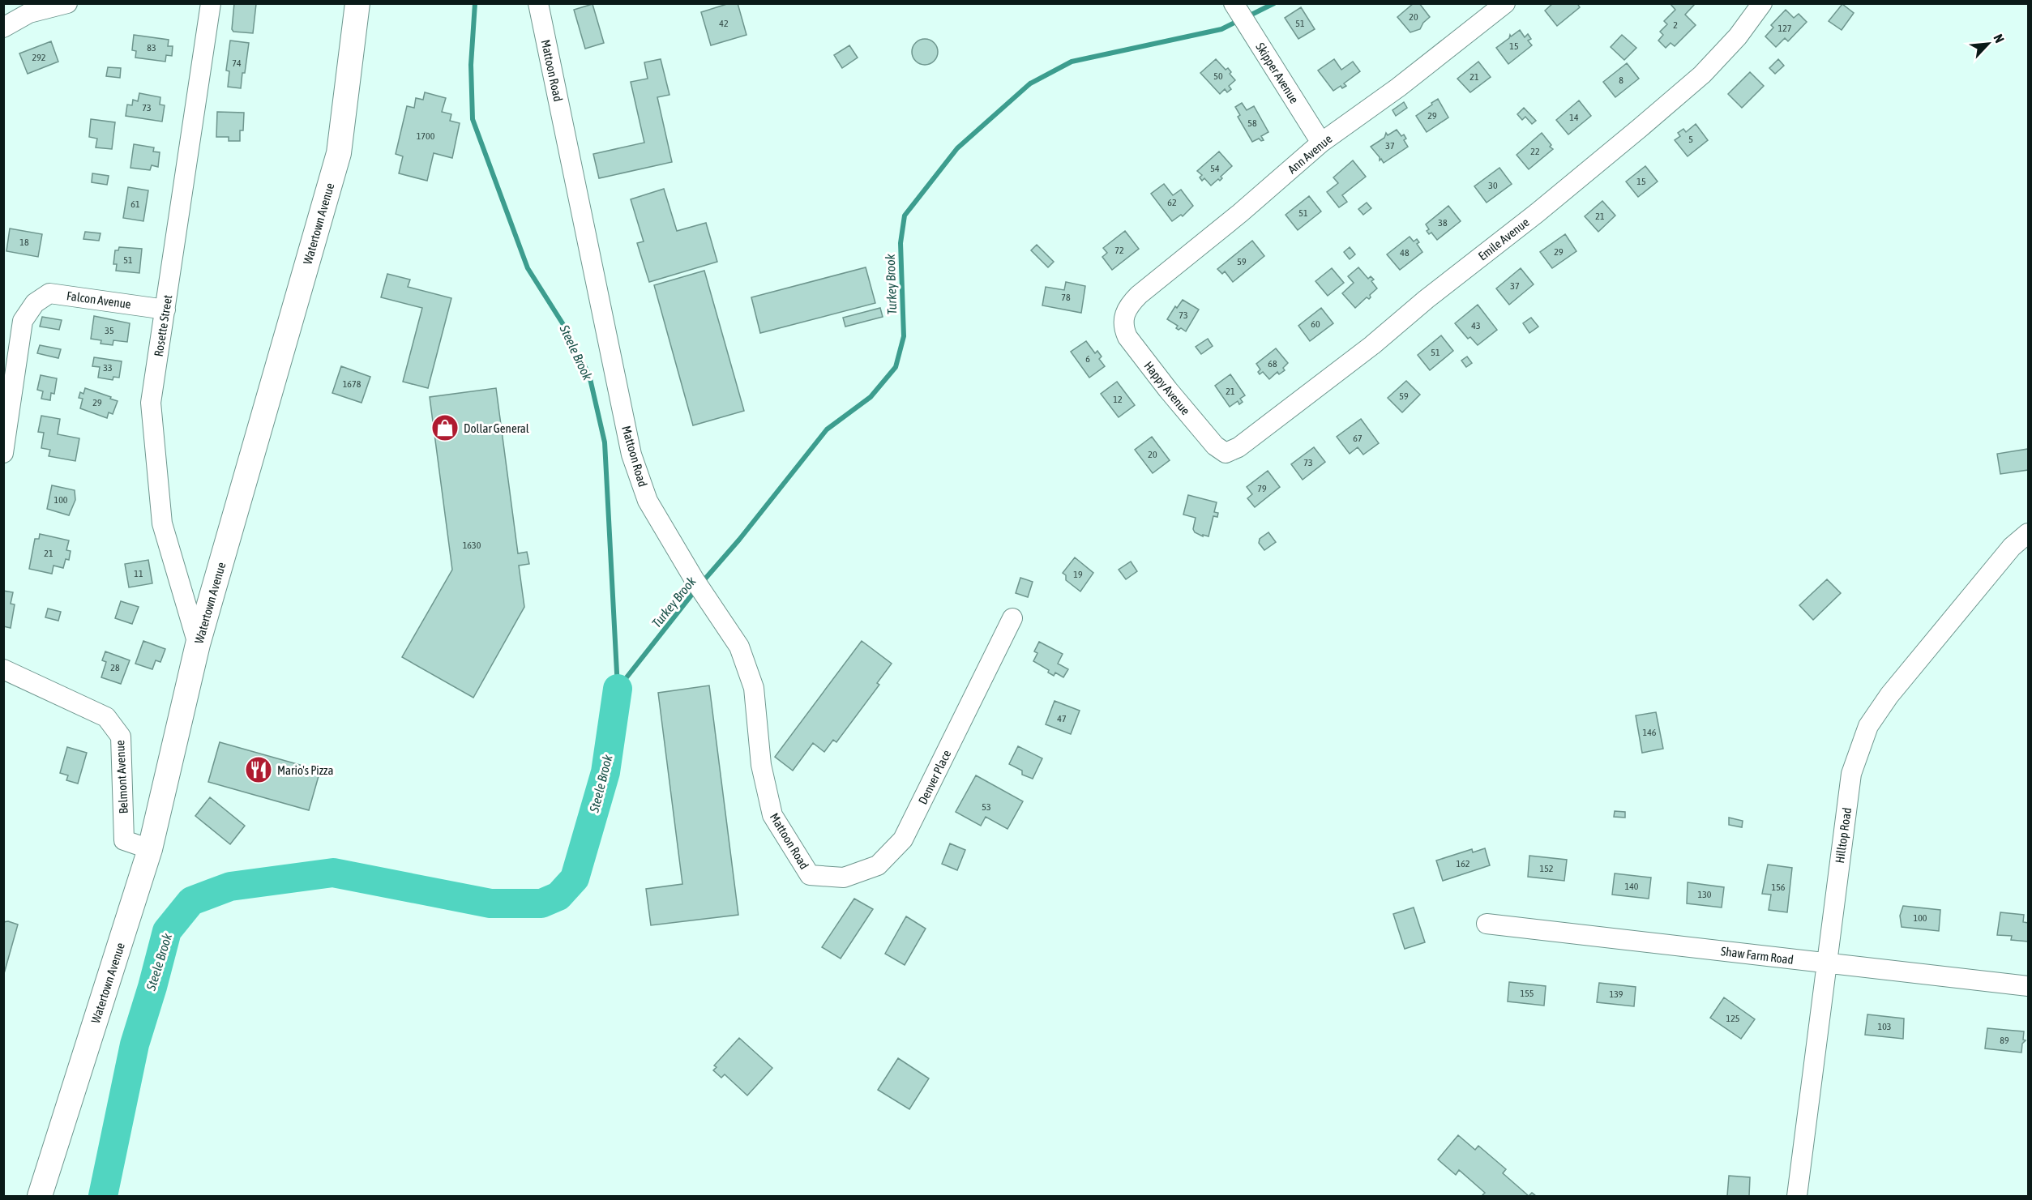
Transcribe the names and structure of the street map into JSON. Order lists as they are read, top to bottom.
{
  "streets": {
    "main road": ["Watertown Avenue"],
    "street": [
      "Mattoon Road",
      "Skipper Avenue",
      "Ann Avenue",
      "Emile Avenue",
      "Falcon Avenue",
      "Rosette Street",
      "Happy Avenue",
      "Belmont Avenue",
      "Denver Place",
      "Hilltop Road",
      "Shaw Farm Road"
    ]
  },
  "crossings": [
    ["Mattoon Road", "Denver Place"],
    ["Skipper Avenue", "Ann Avenue"],
    ["Ann Avenue", "Happy Avenue"],
    ["Watertown Avenue", "Rosette Street"],
    ["Watertown Avenue", "Belmont Avenue"],
    ["Emile Avenue", "Happy Avenue"],
    ["Falcon Avenue", "Rosette Street"],
    ["Hilltop Road", "Shaw Farm Road"]
  ],
  "water": ["Turkey Brook", "Steele Brook"],
  "places": {
    "shop": ["Dollar General"],
    "restaurant": ["Mario's Pizza"]
  },
  "house_numbers": [
    "20",
    "42",
    "51",
    "2",
    "127",
    "15",
    "83",
    "292",
    "74",
    "50",
    "21",
    "8",
    "73",
    "29",
    "14",
    "58",
    "1700",
    "5",
    "37",
    "22",
    "54",
    "15",
    "30",
    "62",
    "61",
    "51",
    "21",
    "38",
    "18",
    "72",
    "29",
    "48",
    "51",
    "59",
    "37",
    "78",
    "73",
    "60",
    "43",
    "35",
    "51",
    "6",
    "68",
    "33",
    "1678",
    "21",
    "59",
    "12",
    "29",
    "67",
    "20",
    "73",
    "79",
    "100",
    "1630",
    "21",
    "11",
    "19",
    "28",
    "47",
    "146",
    "53",
    "162",
    "152",
    "140",
    "156",
    "130",
    "100",
    "155",
    "139",
    "125",
    "103",
    "89"
  ],
  "north": "top right"
}
